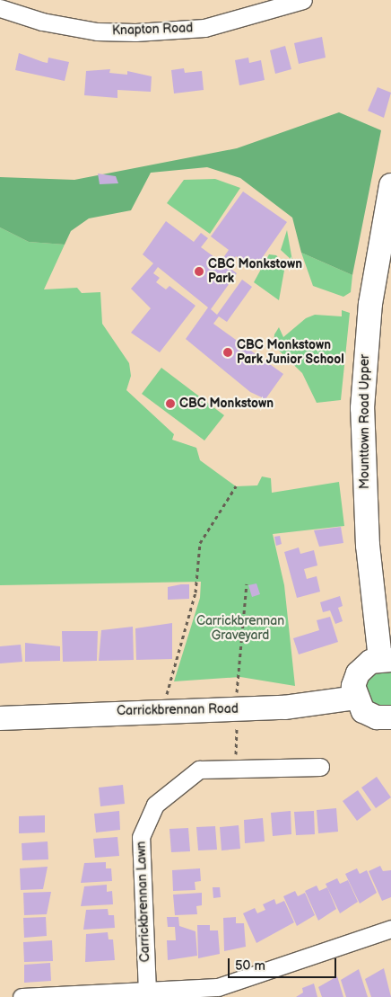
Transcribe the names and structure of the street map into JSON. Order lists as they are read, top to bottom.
{
  "streets": {
    "main road": ["Mounttown Road Upper", "Carrickbrennan Road"],
    "street": ["Knapton Road", "Carrickbrennan Lawn"]
  },
  "parks": ["Carrickbrennan Graveyard"],
  "places": ["CBC Monkstown Park", "CBC Monkstown Park Junior School", "CBC Monkstown"],
  "scale_bar": "50 m"
}
